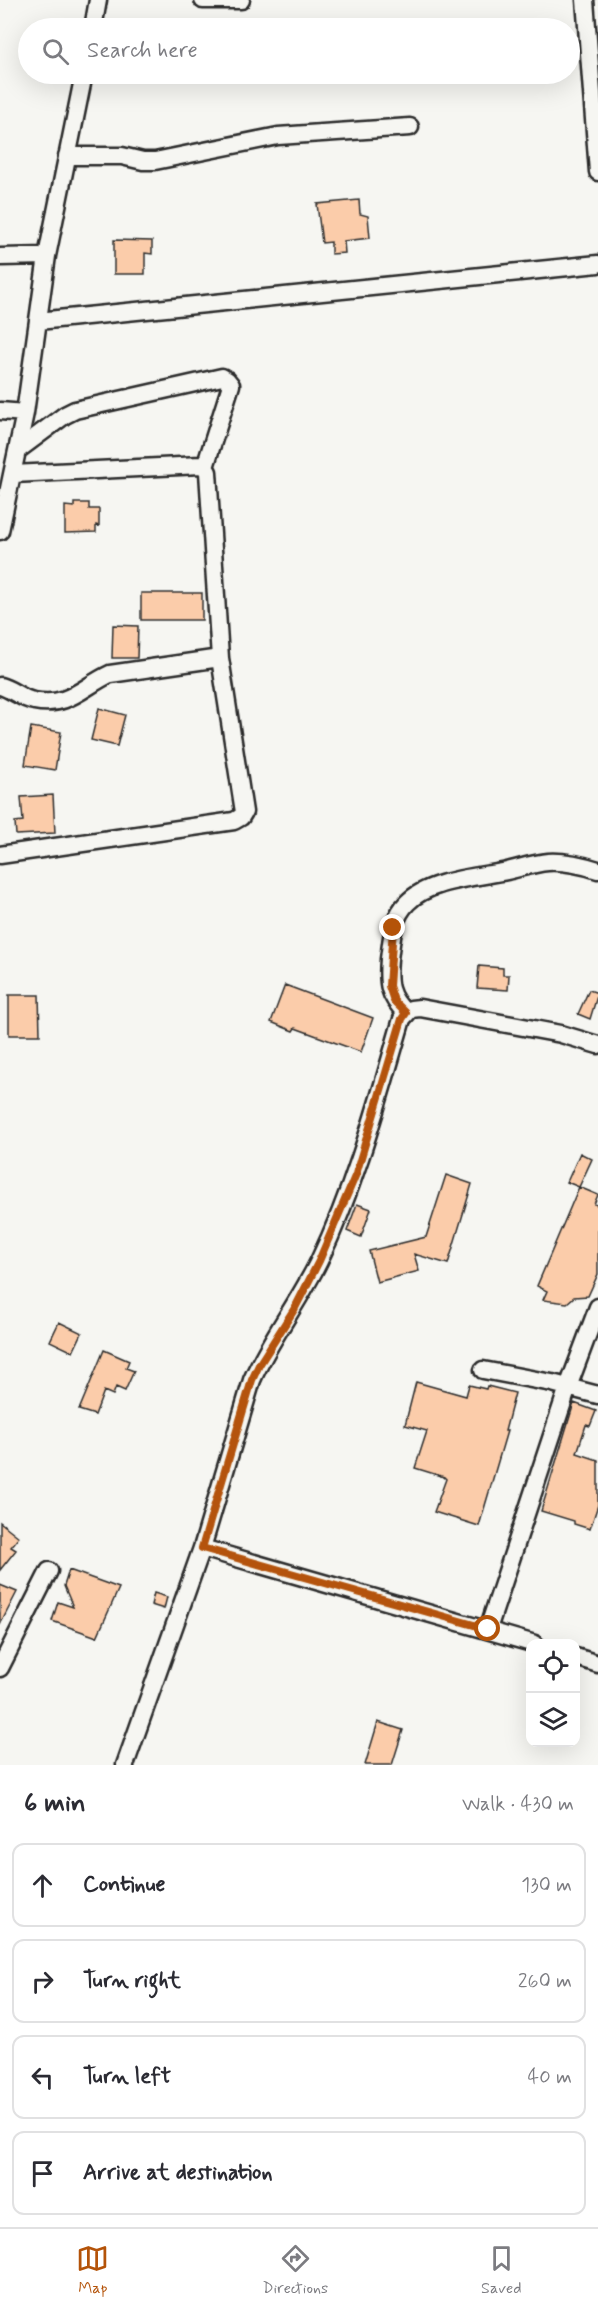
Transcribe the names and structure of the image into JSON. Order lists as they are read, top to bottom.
{
  "page": {
    "search": "Search here",
    "heading": ["6 min", "Walk · 430 m"],
    "list": [
      ["Continue", "130 m"],
      ["Turn right", "260 m"],
      ["Turn left", "40 m"],
      "Arrive at destination"
    ],
    "nav": ["Map", "Directions", "Saved"]
  }
}
